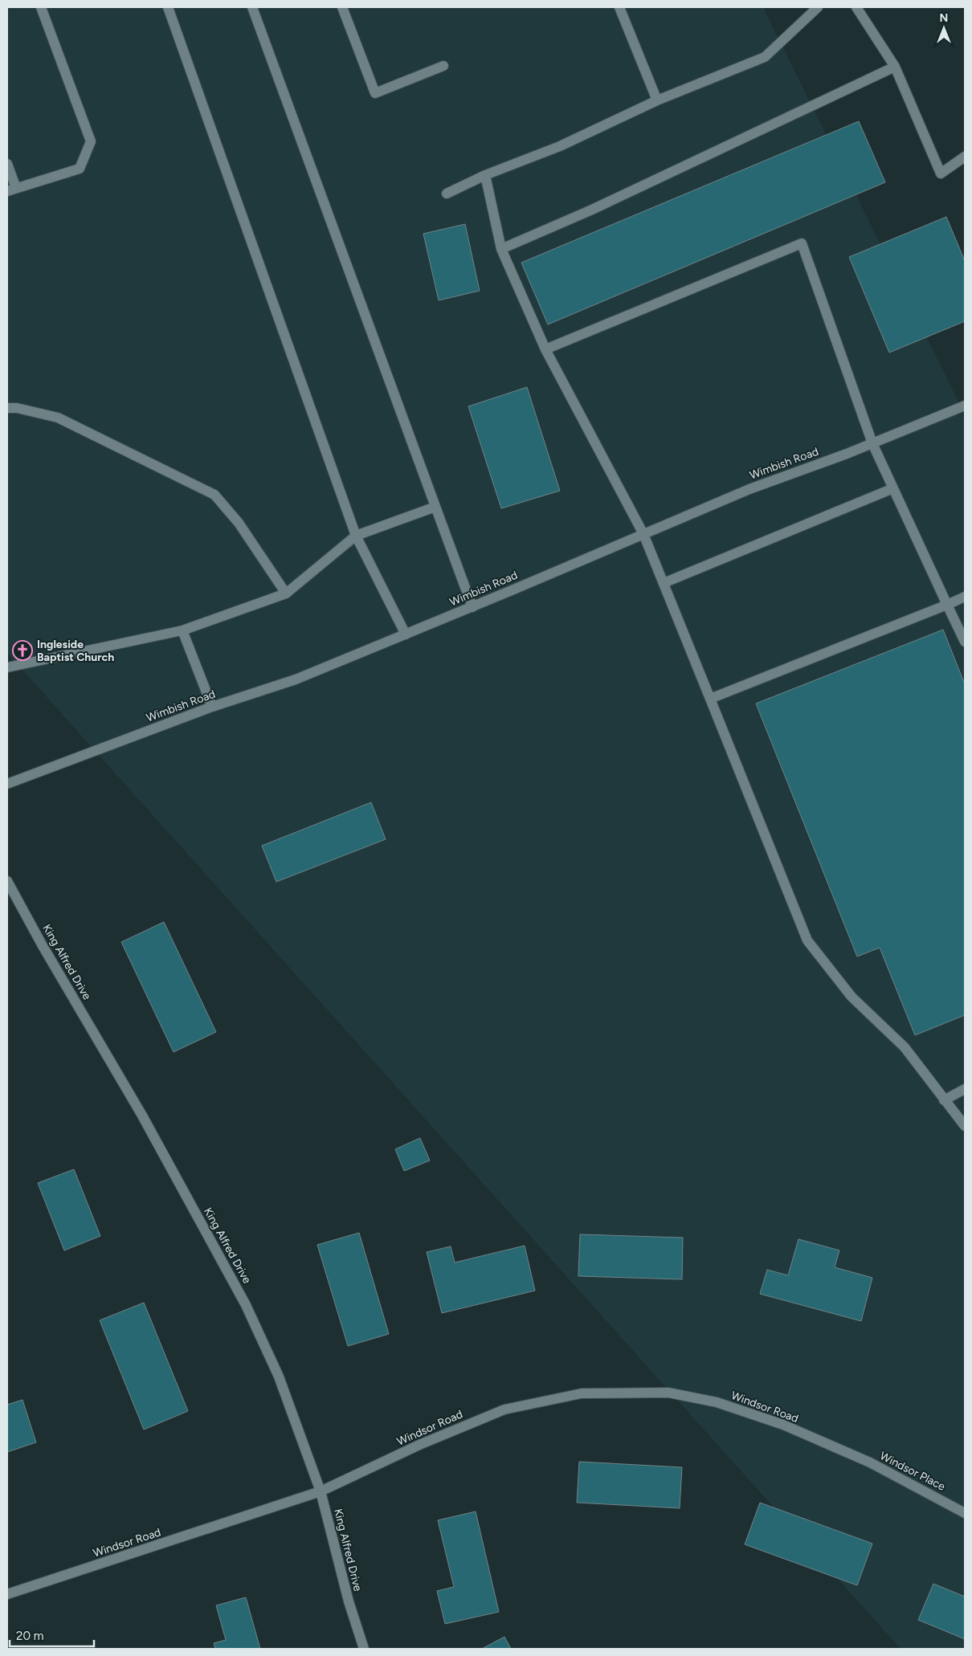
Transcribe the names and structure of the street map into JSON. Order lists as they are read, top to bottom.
{
  "streets": {
    "street": [
      "Wimbish Road",
      "King Alfred Drive",
      "Windsor Road",
      "Windsor Place"
    ]
  },
  "crossings": [
    ["King Alfred Drive", "Windsor Road"],
    ["Windsor Road", "Windsor Place"]
  ],
  "places": {
    "church": ["Ingleside Baptist Church"]
  },
  "scale_bar": "20 m",
  "north": "top"
}
